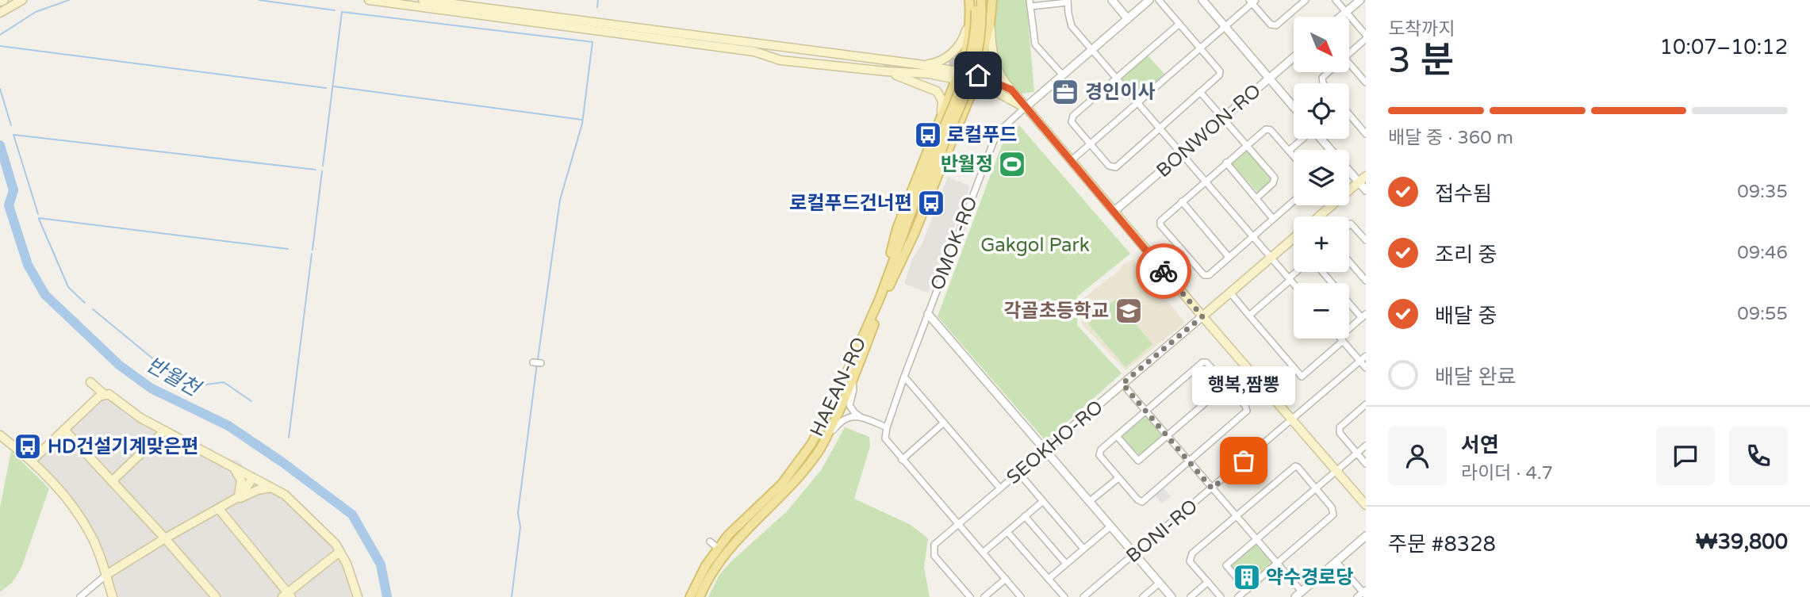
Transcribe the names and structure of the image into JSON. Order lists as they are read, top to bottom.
{
  "streets": {
    "main road": ["HAEAN-RO", "SEOKHO-RO"],
    "street": ["BONWON-RO", "OMOK-RO", "BONI-RO"]
  },
  "water": ["반월천"],
  "parks": ["Gakgol Park"],
  "places": {
    "office": ["경인이사"],
    "bus stop": ["로컬푸드", "로컬푸드건너편", "HD건설기계맞은편"],
    "sports": ["반월정"],
    "school or university": ["각골초등학교"],
    "other": ["행복,짬뽕"],
    "building": ["약수경로당"]
  },
  "north": "bottom right",
  "page": {
    "heading": ["3 분", "도착까지", "10:07–10:12"],
    "panel": [
      "서연",
      "라이더 · 4.7",
      "주문 #8328",
      "₩39,800"
    ],
    "map_buttons": ["+", "−"],
    "bar": "배달 중 · 360 m",
    "list": [
      ["접수됨", "09:35"],
      ["조리 중", "09:46"],
      ["배달 중", "09:55"],
      "배달 완료"
    ],
    "bubble": "행복,짬뽕"
  }
}
